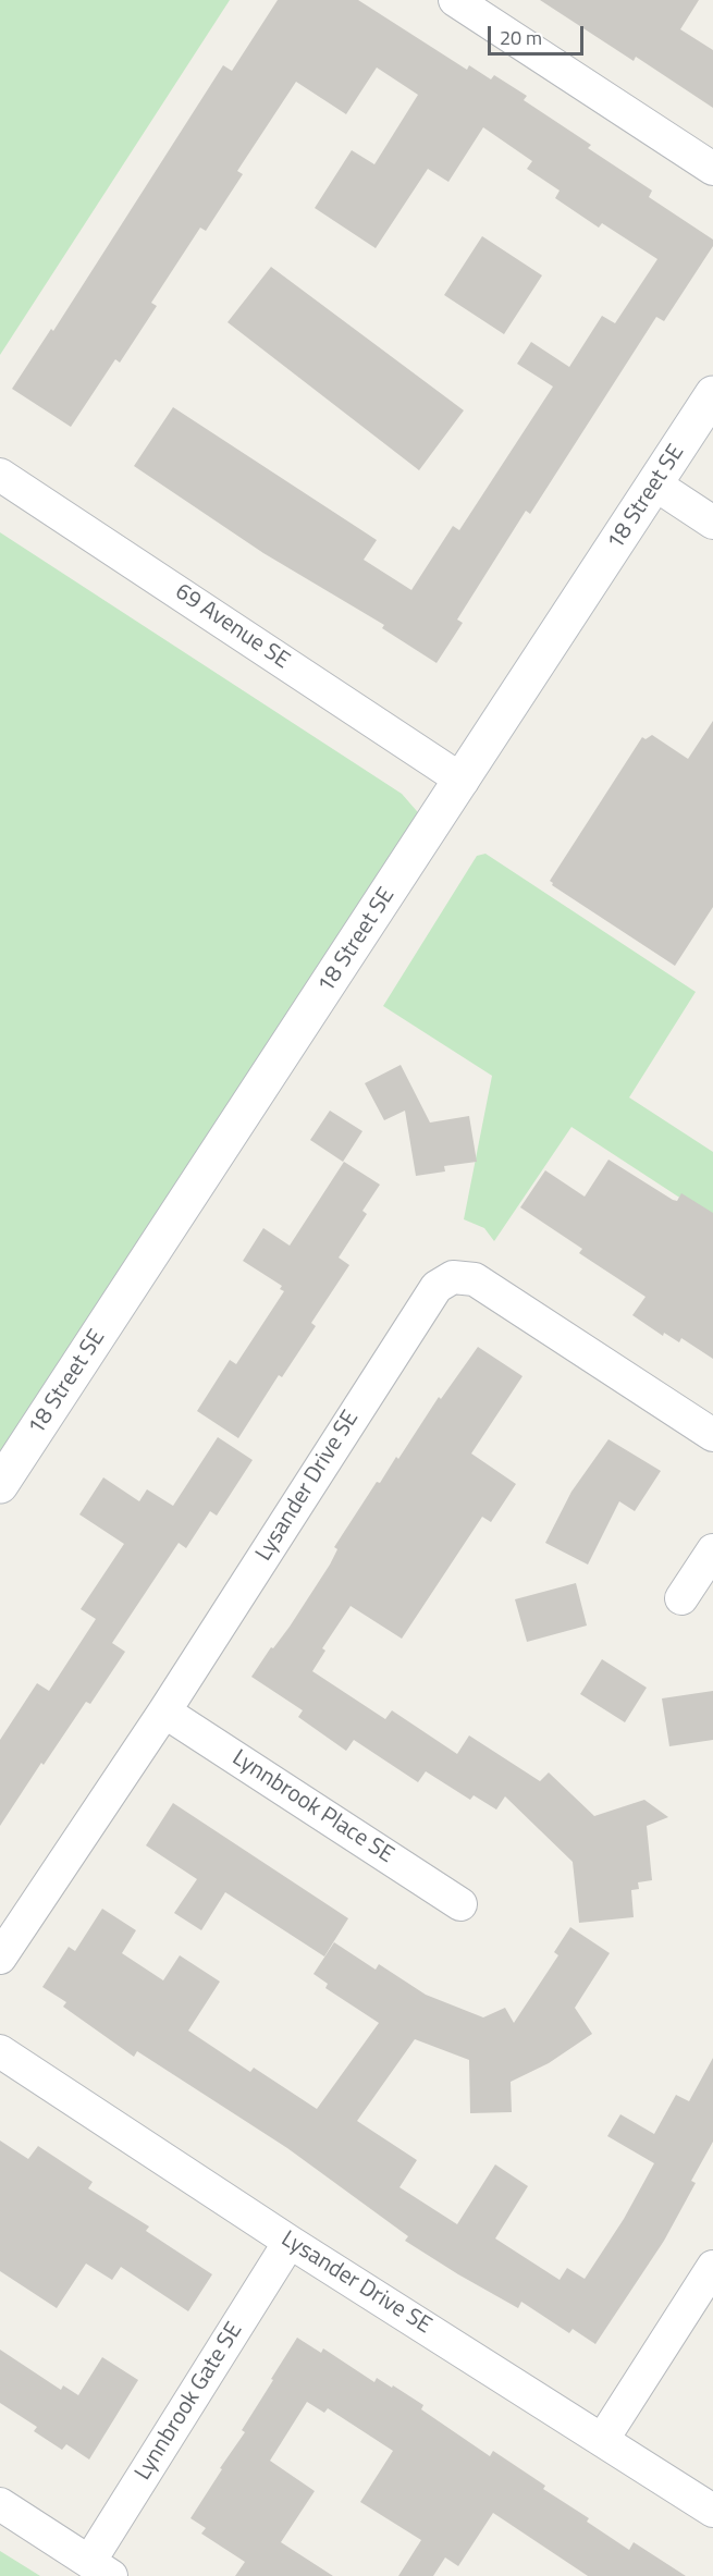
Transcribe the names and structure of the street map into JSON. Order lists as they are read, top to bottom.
{
  "streets": {
    "street": [
      "18 Street SE",
      "69 Avenue SE",
      "Lysander Drive SE",
      "Lynnbrook Place SE",
      "Lynnbrook Gate SE"
    ]
  },
  "crossings": [
    ["18 Street SE", "69 Avenue SE"],
    ["Lysander Drive SE", "Lynnbrook Place SE"],
    ["Lysander Drive SE", "Lynnbrook Gate SE"]
  ],
  "scale_bar": "20 m"
}
